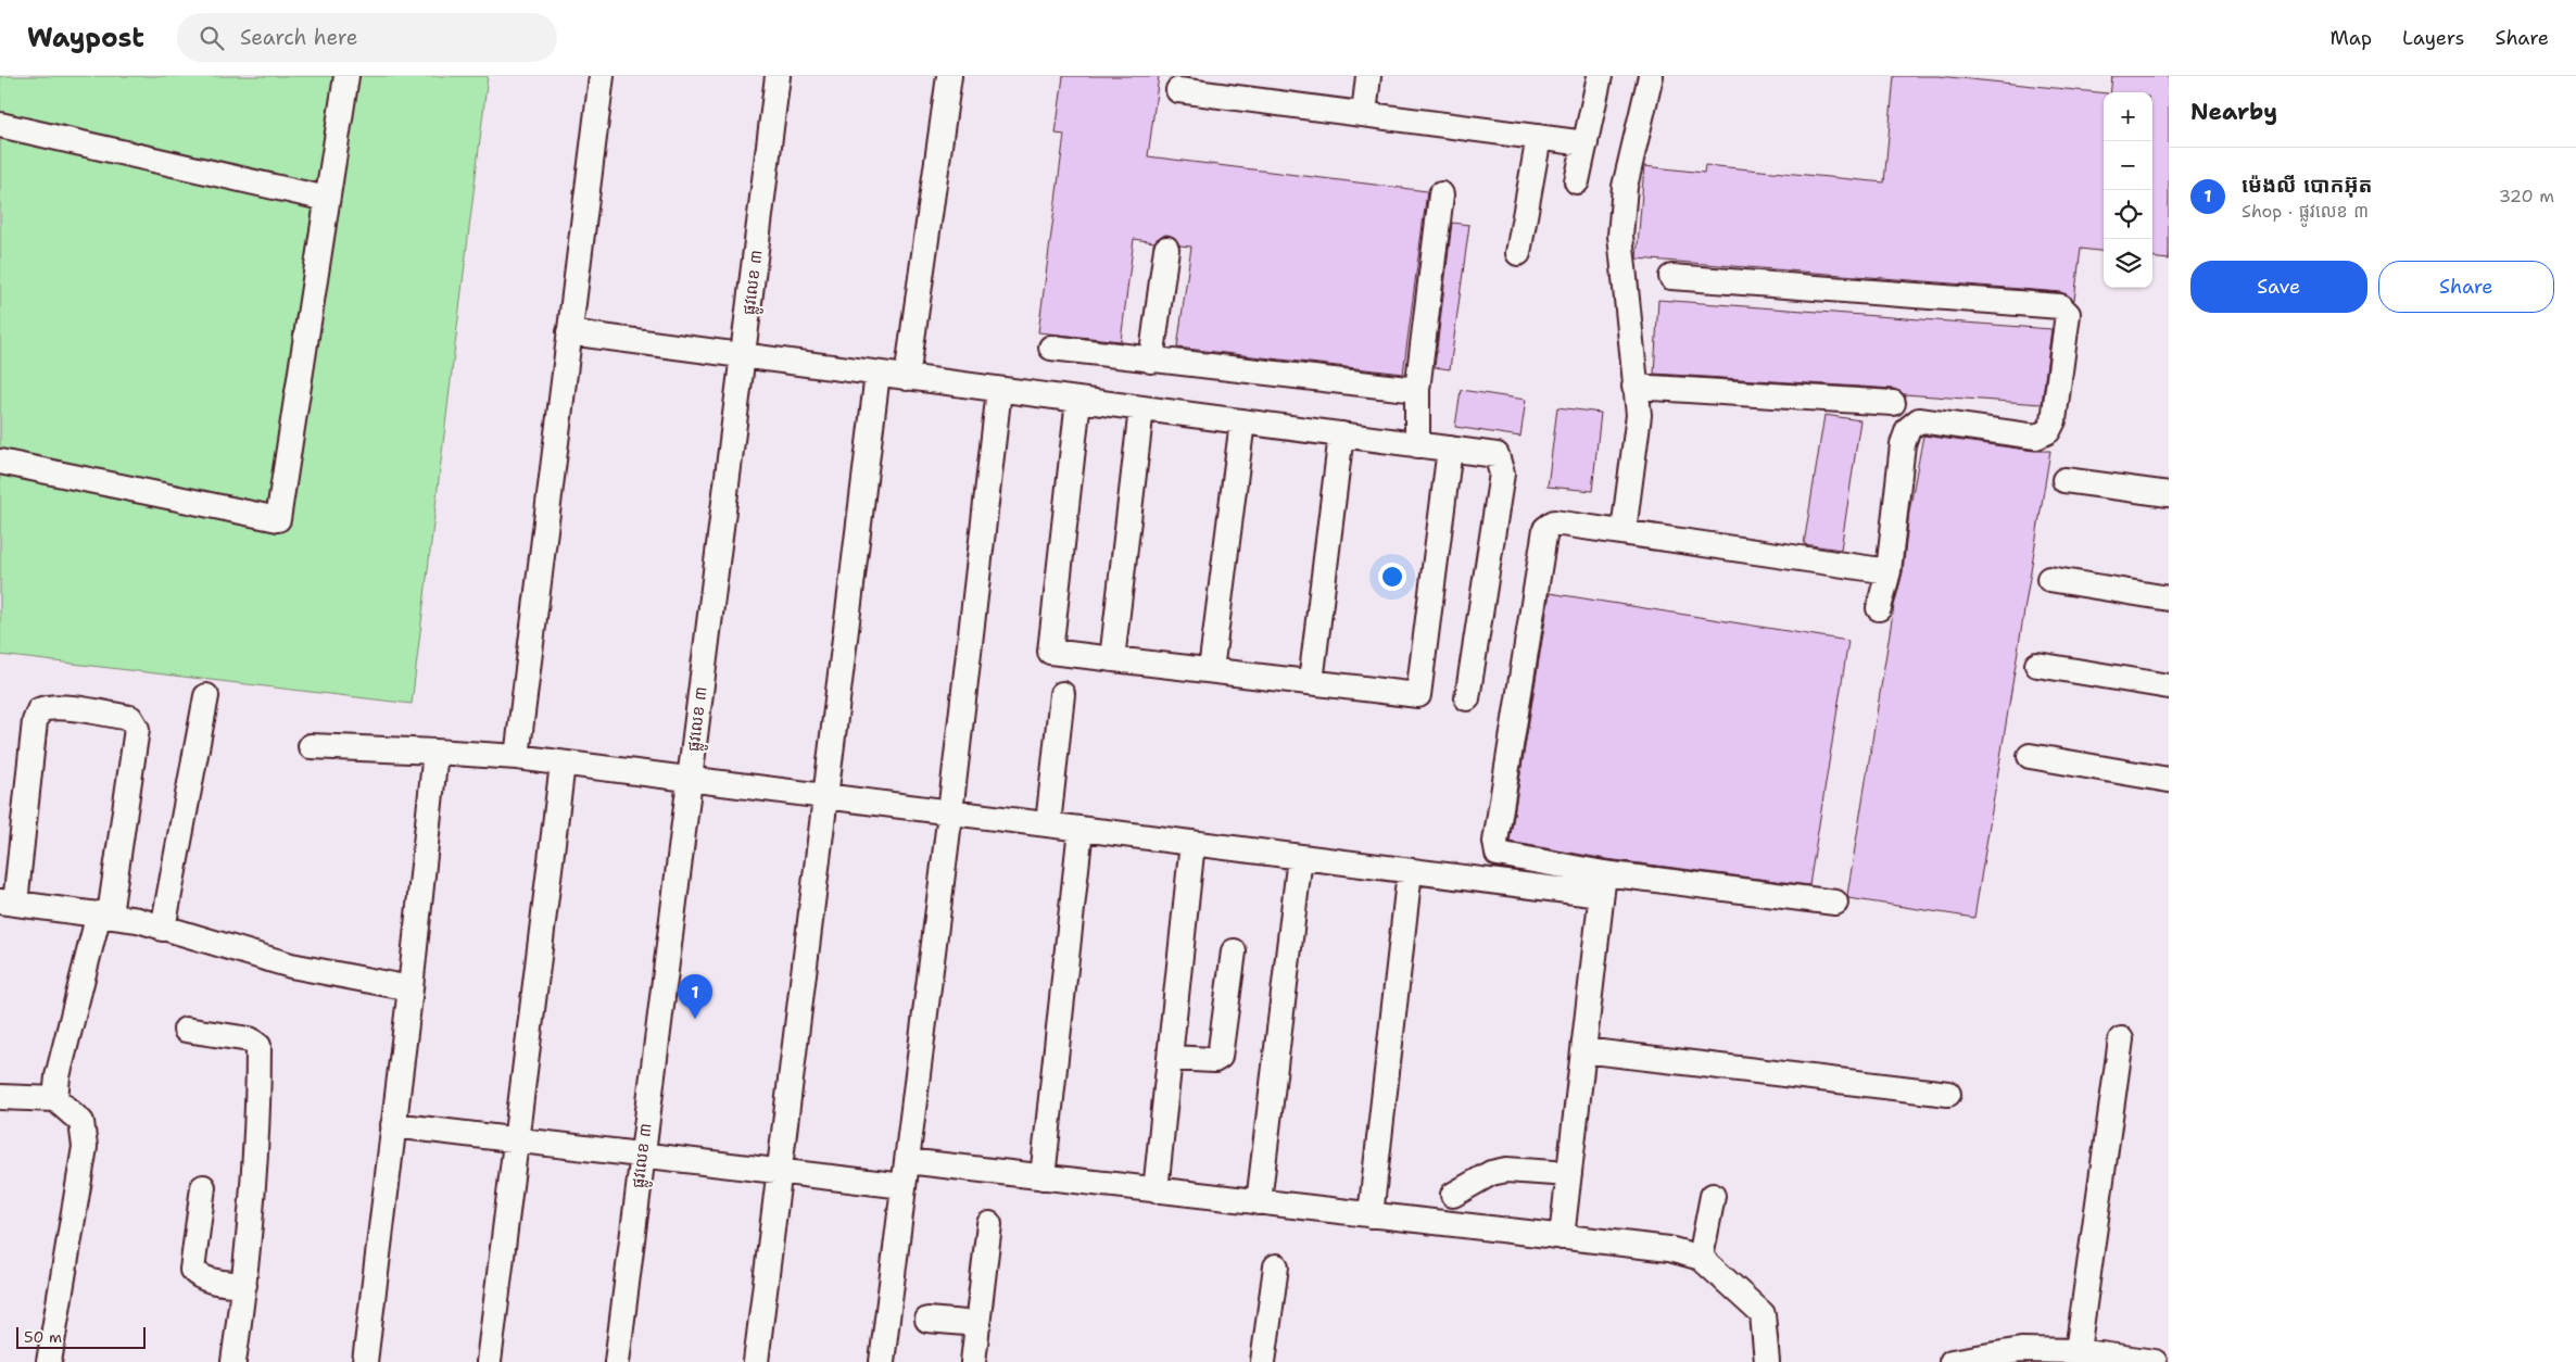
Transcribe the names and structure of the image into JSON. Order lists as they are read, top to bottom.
{
  "streets": {
    "street": ["ផ្លូវលេខ ៣"]
  },
  "scale_bar": "50 m",
  "page": {
    "header": "Waypost",
    "search": "Search here",
    "nav": ["Map", "Layers", "Share"],
    "heading": "Nearby",
    "map_buttons": ["+", "−"],
    "list": [
      {
        "mark": "1",
        "name": "ម៉េងលី បោកអ៊ុត",
        "note": "Shop · ផ្លូវលេខ ៣",
        "value": "320 m"
      }
    ],
    "buttons": ["Save", "Share"],
    "pins": "1",
    "scale": "50 m"
  }
}
